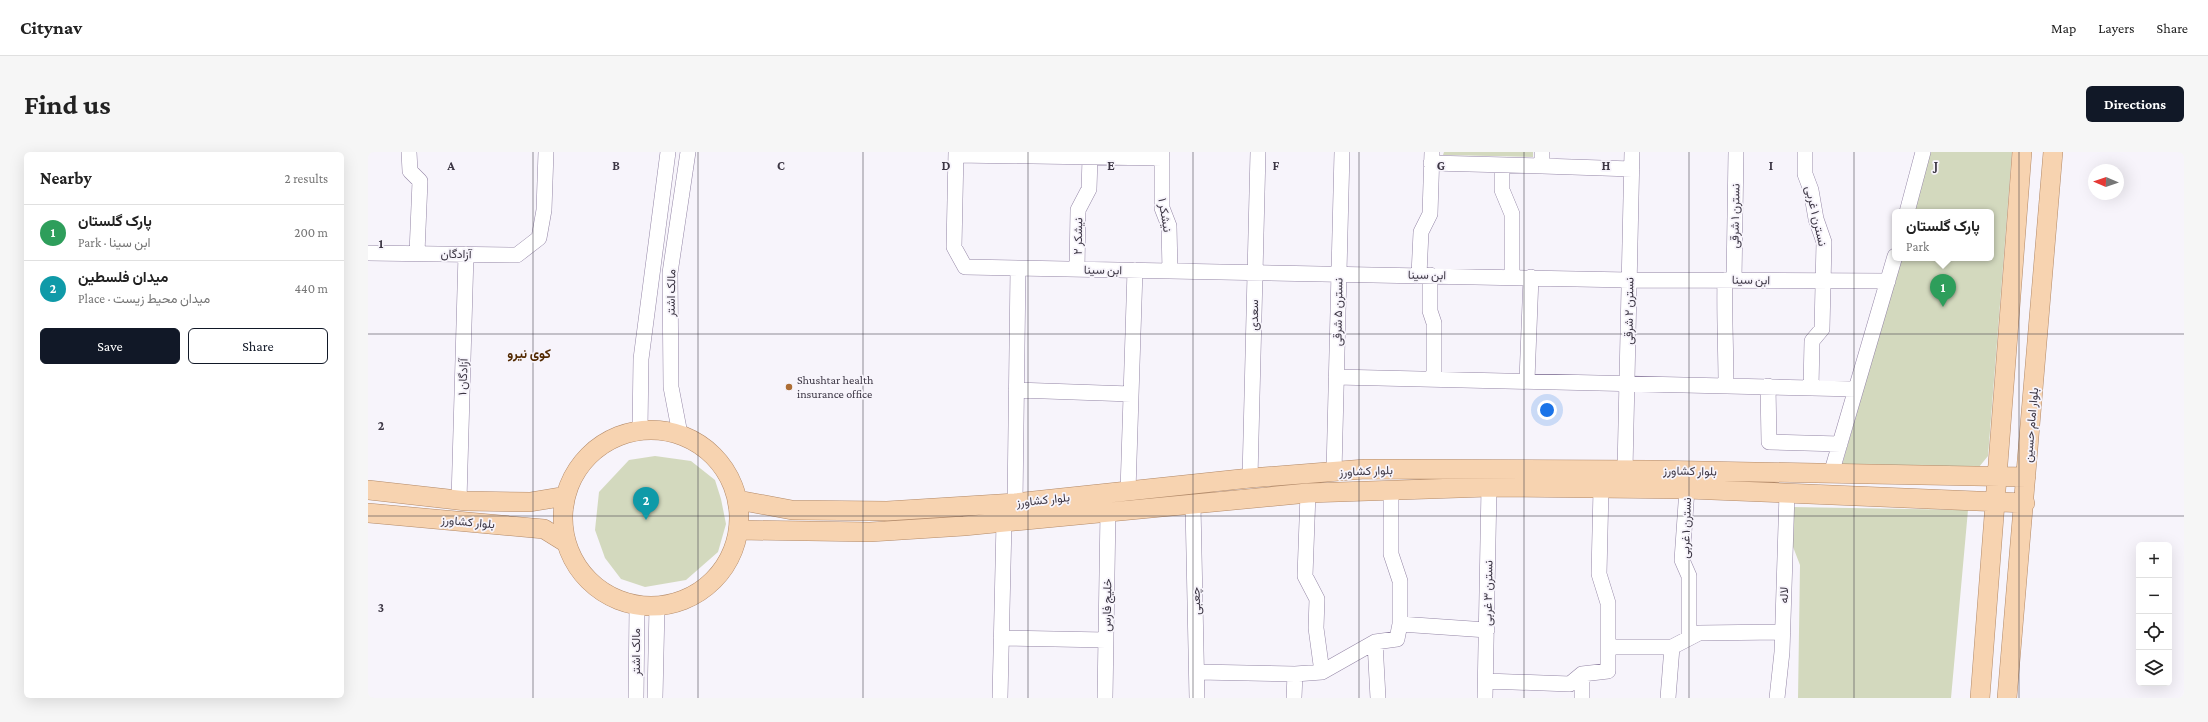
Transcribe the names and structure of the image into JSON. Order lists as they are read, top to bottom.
{
  "streets": {
    "main road": ["بلوار امام حسین", "بلوار کشاورز"],
    "street": [
      "نیشکر ۱",
      "نسترن ۱ شرقی",
      "نسترن ۱ غربی",
      "نیشکر ۲",
      "آزادگان",
      "ابن سینا",
      "مالک اشتر",
      "نسترن ۲ شرقی",
      "نسترن ۵ شرقی",
      "سعدی",
      "آزادگان ۱",
      "نسترن ۳ غربی",
      "لاله",
      "چعبی",
      "خلیج فارس"
    ]
  },
  "crossings": [
    ["نیشکر ۱", "ابن سینا"],
    ["نسترن ۱ شرقی", "ابن سینا"],
    ["نسترن ۱ غربی", "ابن سینا"],
    ["نسترن ۱ غربی", "بلوار کشاورز"],
    ["نیشکر ۲", "ابن سینا"],
    ["آزادگان", "آزادگان ۱"],
    ["ابن سینا", "نسترن ۲ شرقی"],
    ["ابن سینا", "نسترن ۵ شرقی"],
    ["ابن سینا", "سعدی"],
    ["نسترن ۲ شرقی", "بلوار کشاورز"],
    ["نسترن ۵ شرقی", "بلوار کشاورز"],
    ["سعدی", "بلوار کشاورز"],
    ["آزادگان ۱", "بلوار کشاورز"],
    ["بلوار امام حسین", "بلوار کشاورز"],
    ["بلوار کشاورز", "نسترن ۳ غربی"],
    ["بلوار کشاورز", "لاله"],
    ["بلوار کشاورز", "چعبی"],
    ["بلوار کشاورز", "خلیج فارس"]
  ],
  "districts": ["کوی نیرو"],
  "places": ["Shushtar health insurance office"],
  "north": "left",
  "page": {
    "header": "Citynav",
    "nav": ["Map", "Layers", "Share"],
    "buttons": [
      "Directions",
      ["Save", "Share"]
    ],
    "title": "Find us",
    "heading": ["Nearby", "2 results"],
    "list": [
      {
        "mark": "1",
        "name": "پارک گلستان",
        "note": "Park · ابن سینا",
        "value": "200 m"
      },
      {
        "mark": "2",
        "name": "میدان فلسطین",
        "note": "Place · میدان محیط زیست",
        "value": "440 m"
      }
    ],
    "popup": ["پارک گلستان", "Park"],
    "pins": ["1", "2"],
    "map_buttons": ["+", "−"]
  },
  "grid": {
    "columns": [
      "A",
      "B",
      "C",
      "D",
      "E",
      "F",
      "G",
      "H",
      "I",
      "J"
    ],
    "rows": ["1", "2", "3"]
  }
}
